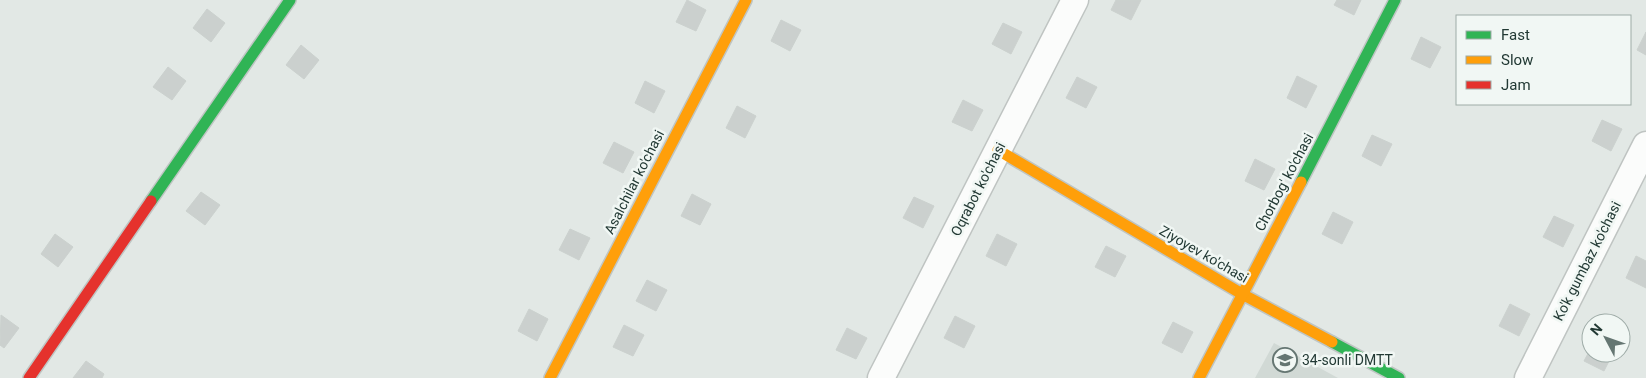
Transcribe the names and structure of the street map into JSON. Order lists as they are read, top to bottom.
{
  "streets": {
    "street": [
      "Asalchilar ko'chasi",
      "Chorbog' ko'chasi",
      "Oqrabot ko'chasi",
      "Ziyoyev ko'chasi",
      "Ko'k gumbaz ko'chasi"
    ]
  },
  "crossings": [
    ["Chorbog' ko'chasi", "Ziyoyev ko'chasi"],
    ["Oqrabot ko'chasi", "Ziyoyev ko'chasi"]
  ],
  "places": {
    "school or university": ["34-sonli DMTT"]
  },
  "legend": ["Fast", "Slow", "Jam"],
  "north": "top left"
}
